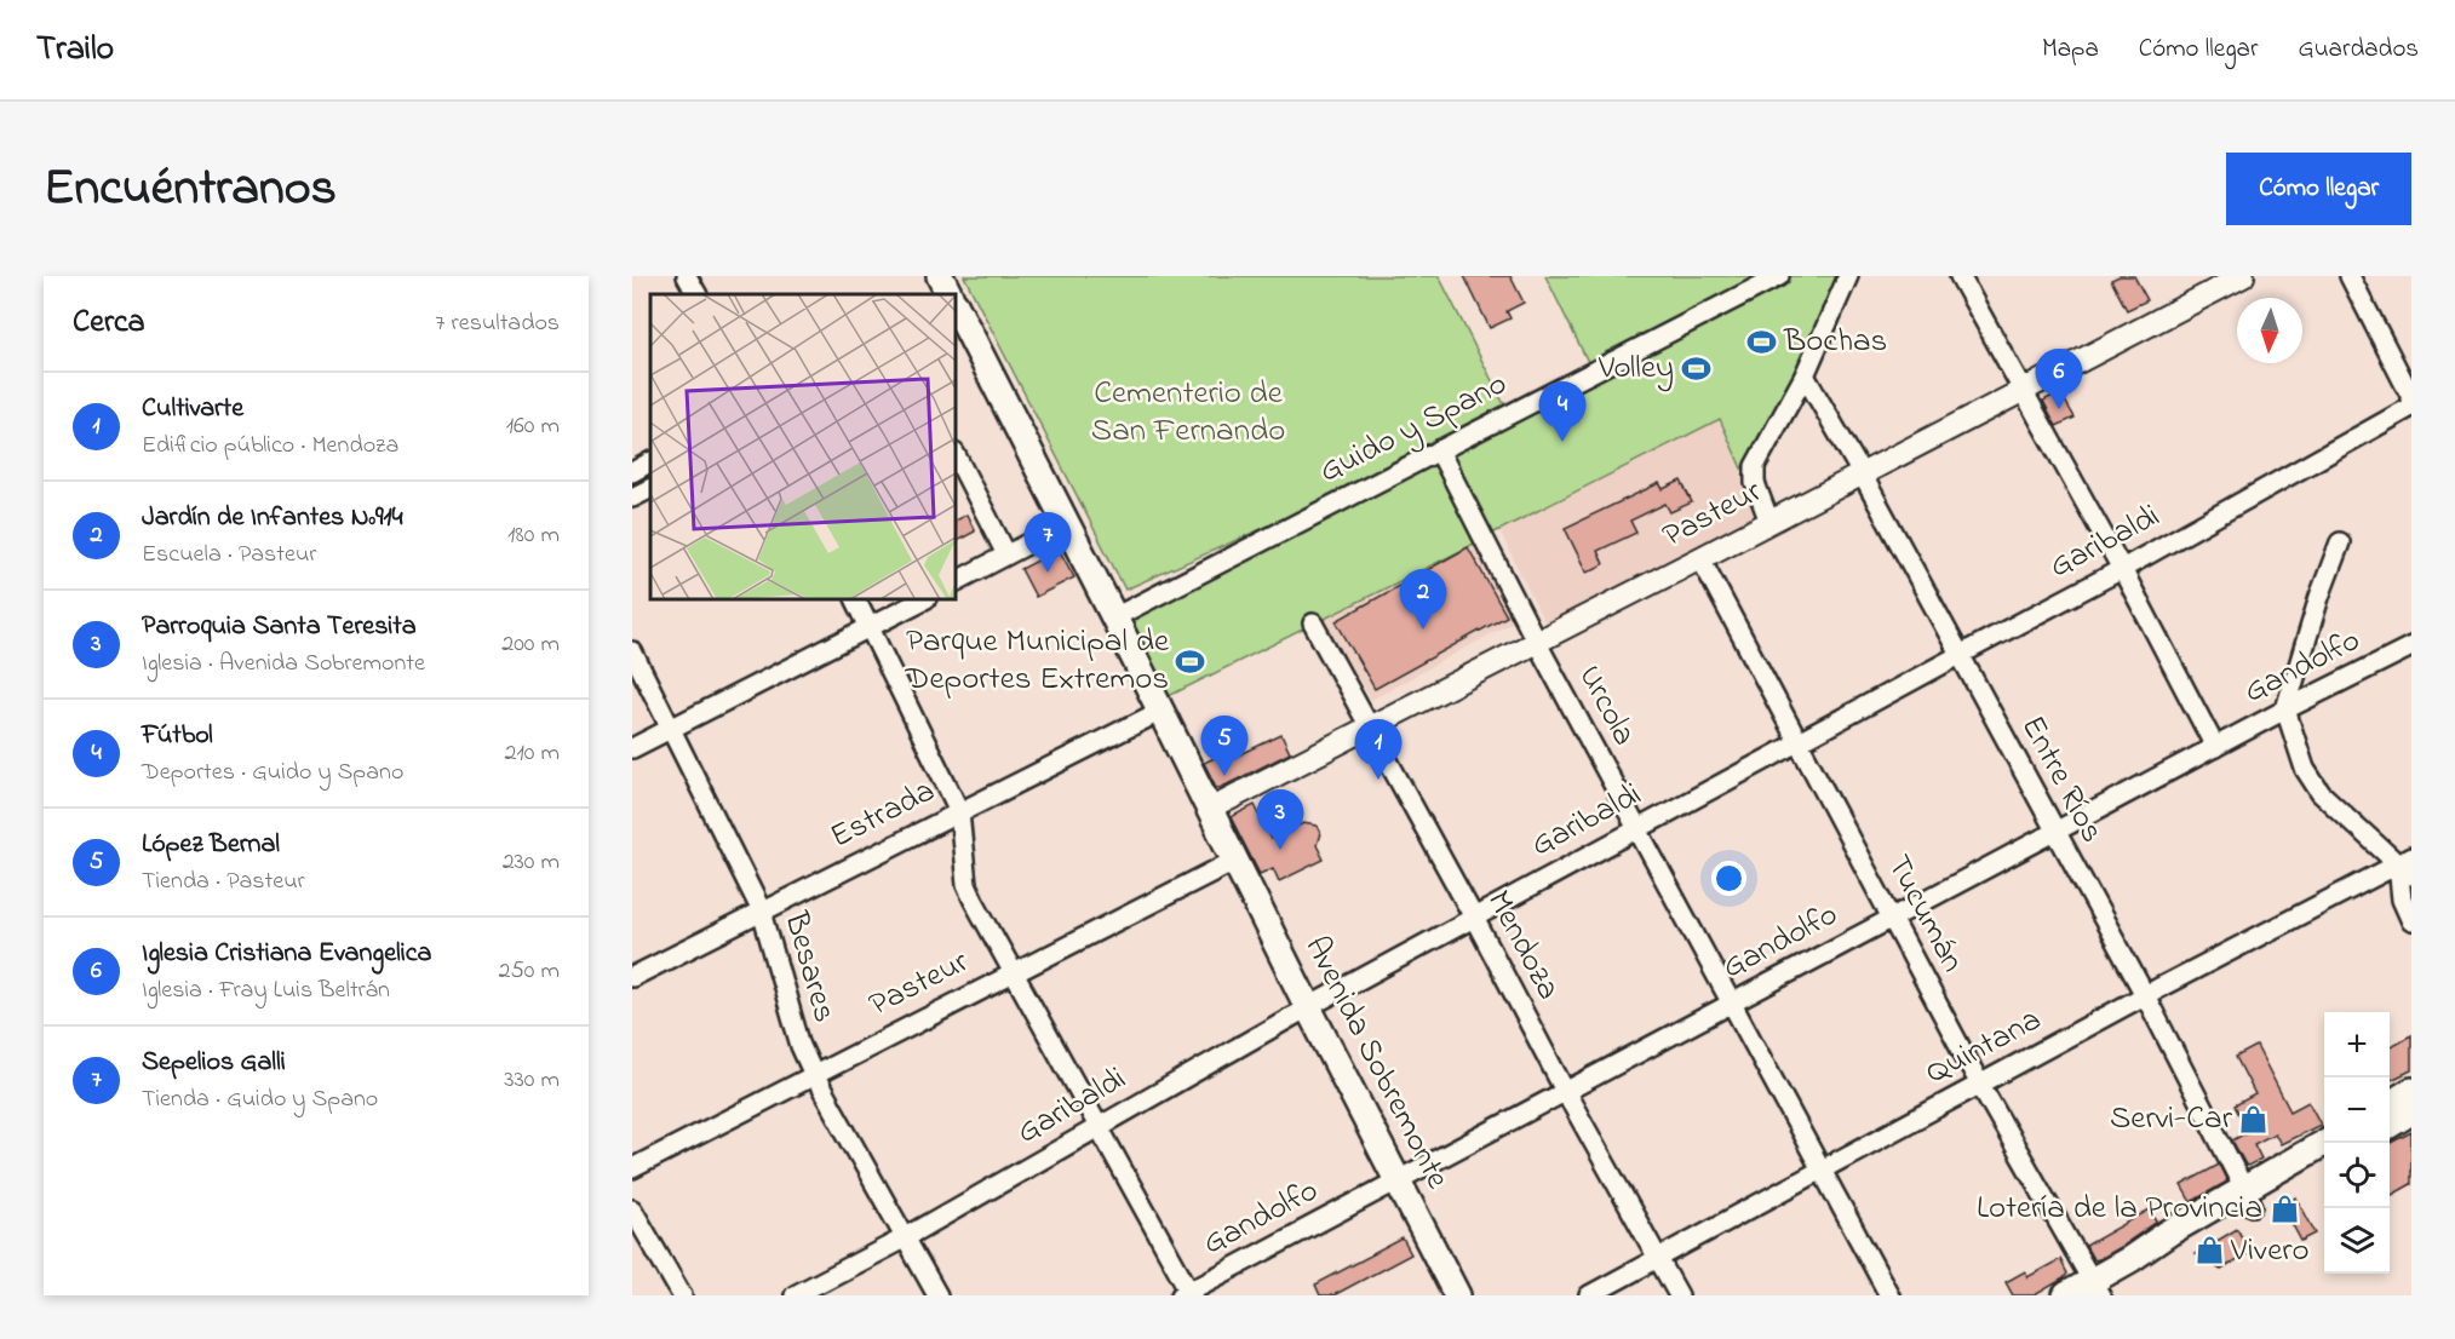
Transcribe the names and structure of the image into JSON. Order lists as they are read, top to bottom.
{
  "streets": {
    "main road": ["Avenida Sobremonte"],
    "street": [
      "Guido y Spano",
      "Pasteur",
      "Garibaldi",
      "Gandolfo",
      "Urcola",
      "Entre Ríos",
      "Estrada",
      "Tucumán",
      "Mendoza",
      "Besares",
      "Quintana"
    ]
  },
  "crossings": [
    ["Guido y Spano", "Urcola"],
    ["Guido y Spano", "Avenida Sobremonte"],
    ["Pasteur", "Urcola"],
    ["Pasteur", "Entre Ríos"],
    ["Pasteur", "Tucumán"],
    ["Pasteur", "Mendoza"],
    ["Pasteur", "Besares"],
    ["Pasteur", "Avenida Sobremonte"],
    ["Garibaldi", "Urcola"],
    ["Garibaldi", "Entre Ríos"],
    ["Garibaldi", "Tucumán"],
    ["Garibaldi", "Mendoza"],
    ["Garibaldi", "Besares"],
    ["Garibaldi", "Avenida Sobremonte"],
    ["Gandolfo", "Urcola"],
    ["Gandolfo", "Entre Ríos"],
    ["Gandolfo", "Tucumán"],
    ["Gandolfo", "Mendoza"],
    ["Gandolfo", "Avenida Sobremonte"],
    ["Urcola", "Quintana"],
    ["Entre Ríos", "Quintana"],
    ["Estrada", "Besares"],
    ["Estrada", "Avenida Sobremonte"],
    ["Tucumán", "Quintana"],
    ["Mendoza", "Quintana"]
  ],
  "parks": ["Cementerio de San Fernando"],
  "places": {
    "sports": ["Bochas", "Volley", "Parque Municipal de Deportes Extremos"],
    "shop": ["Servi-Car", "Lotería de la Provincia", "Vivero"]
  },
  "north": "bottom",
  "page": {
    "header": "Trailo",
    "nav": ["Mapa", "Cómo llegar", "Guardados"],
    "title": "Encuéntranos",
    "buttons": "Cómo llegar",
    "heading": ["Cerca", "7 resultados"],
    "pins": [
      "6",
      "4",
      "7",
      "2",
      "5",
      "1",
      "3"
    ],
    "list": [
      {
        "mark": "1",
        "name": "Cultivarte",
        "note": "Edificio público · Mendoza",
        "value": "160 m"
      },
      {
        "mark": "2",
        "name": "Jardín de Infantes Nº914",
        "note": "Escuela · Pasteur",
        "value": "180 m"
      },
      {
        "mark": "3",
        "name": "Parroquia Santa Teresita",
        "note": "Iglesia · Avenida Sobremonte",
        "value": "200 m"
      },
      {
        "mark": "4",
        "name": "Fútbol",
        "note": "Deportes · Guido y Spano",
        "value": "210 m"
      },
      {
        "mark": "5",
        "name": "López Bernal",
        "note": "Tienda · Pasteur",
        "value": "230 m"
      },
      {
        "mark": "6",
        "name": "Iglesia Cristiana Evangelica",
        "note": "Iglesia · Fray Luis Beltrán",
        "value": "250 m"
      },
      {
        "mark": "7",
        "name": "Sepelios Galli",
        "note": "Tienda · Guido y Spano",
        "value": "330 m"
      }
    ],
    "map_buttons": ["+", "−"]
  }
}
